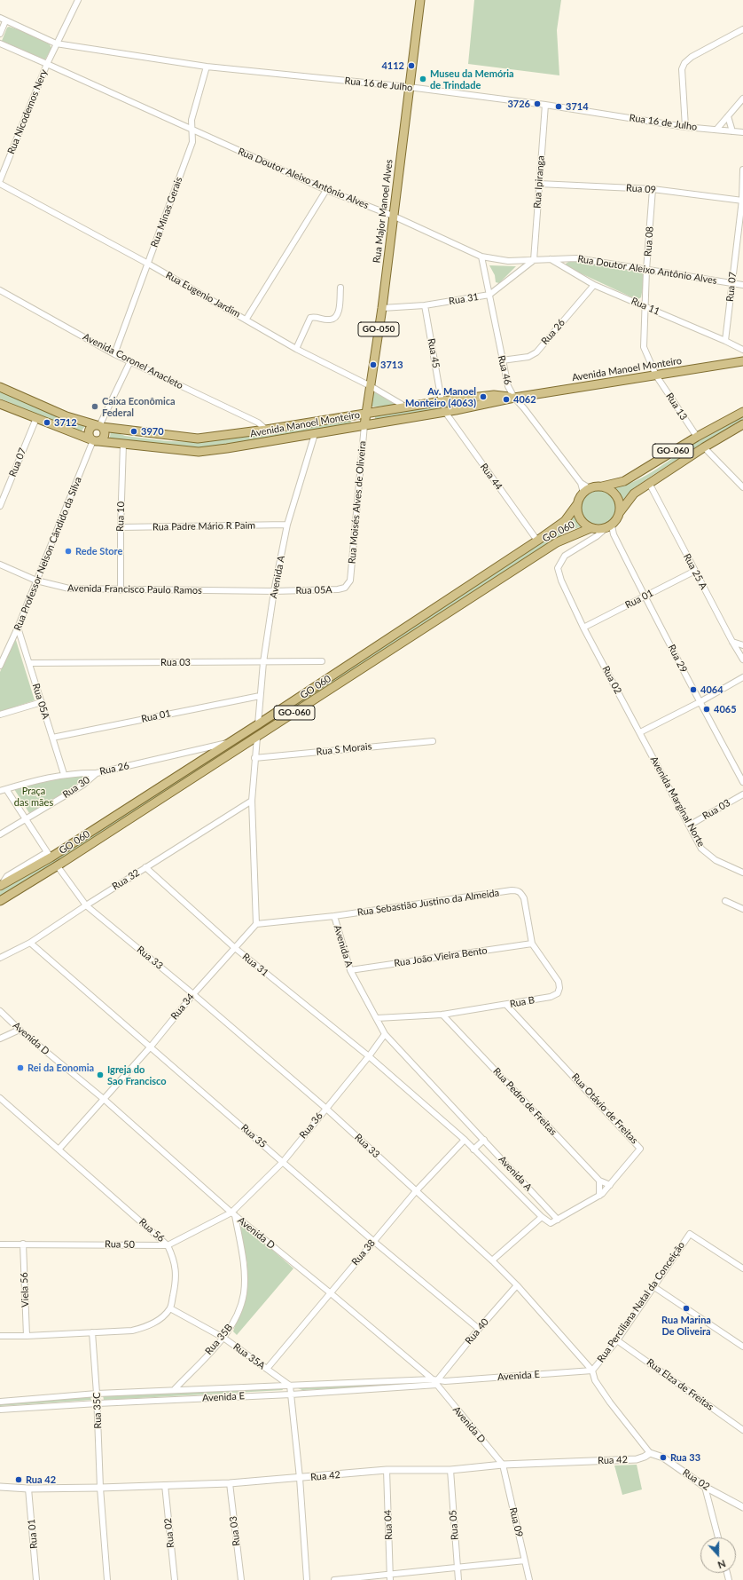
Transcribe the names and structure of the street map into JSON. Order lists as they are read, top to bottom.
{
  "streets": {
    "main road": [
      "Rua Major Manoel Alves",
      "GO-050",
      "Avenida Manoel Monteiro",
      "GO-060",
      "GO 060"
    ],
    "street": [
      "Rua 16 de Julho",
      "Rua Nicodemos Nery",
      "Rua Doutor Aleixo Antônio Alves",
      "Rua Ipiranga",
      "Rua 09",
      "Rua Minas Gerais",
      "Rua 08",
      "Rua 07",
      "Rua Eugenio Jardim",
      "Rua 31",
      "Rua 11",
      "Rua 26",
      "Rua 45",
      "Avenida Coronel Anacleto",
      "Rua 46",
      "Rua 13",
      "Rua 44",
      "Rua Moisés Alves de Oliveira",
      "Rua 10",
      "Rua Padre Mário R Paim",
      "Rua Professor Nelson Cândido da Silva",
      "Rua 25 A",
      "Avenida A",
      "Avenida Francisco Paulo Ramos",
      "Rua 05A",
      "Rua 01",
      "Rua 29",
      "Rua 03",
      "Rua 02",
      "Rua S Morais",
      "Rua 30",
      "Avenida Marginal Norte",
      "Rua 32",
      "Rua Sebastião Justino da Almeida",
      "Rua João Vieira Bento",
      "Rua 33",
      "Rua B",
      "Rua 34",
      "Avenida D",
      "Rua Pedro de Freitas",
      "Rua Otávio de Freitas",
      "Rua 36",
      "Rua 35",
      "Rua 56",
      "Rua 50",
      "Rua 38",
      "Viela 56",
      "Rua Perciliana Natal da Conceição",
      "Rua 40",
      "Rua 35B",
      "Rua 35A",
      "Avenida E",
      "Rua Elza de Freitas",
      "Rua 35C",
      "Rua 42",
      "Rua 04",
      "Rua 05"
    ]
  },
  "crossings": [
    ["Rua 16 de Julho", "Rua Nicodemos Nery"],
    ["Rua 16 de Julho", "Rua Ipiranga"],
    ["Rua 16 de Julho", "Rua Major Manoel Alves"],
    ["Rua 16 de Julho", "Rua Minas Gerais"],
    ["Rua Nicodemos Nery", "Rua Doutor Aleixo Antônio Alves"],
    ["Rua Doutor Aleixo Antônio Alves", "Rua Ipiranga"],
    ["Rua Doutor Aleixo Antônio Alves", "Rua Major Manoel Alves"],
    ["Rua Doutor Aleixo Antônio Alves", "Rua Minas Gerais"],
    ["Rua Doutor Aleixo Antônio Alves", "Rua 08"],
    ["Rua Doutor Aleixo Antônio Alves", "Rua 07"],
    ["Rua Doutor Aleixo Antônio Alves", "Rua 31"],
    ["Rua Doutor Aleixo Antônio Alves", "Rua 11"],
    ["Rua Doutor Aleixo Antônio Alves", "Rua 46"],
    ["Rua Ipiranga", "Rua 09"],
    ["Rua Ipiranga", "Rua 31"],
    ["Rua 09", "Rua 08"],
    ["Rua 09", "Rua 07"],
    ["Rua 09", "Avenida D"],
    ["Rua 09", "Rua 42"],
    ["Rua Major Manoel Alves", "Rua Eugenio Jardim"],
    ["Rua Major Manoel Alves", "Rua 31"],
    ["Rua Major Manoel Alves", "Avenida Manoel Monteiro"],
    ["Rua Major Manoel Alves", "Rua Moisés Alves de Oliveira"],
    ["Rua Minas Gerais", "Rua Eugenio Jardim"],
    ["Rua Minas Gerais", "Avenida Coronel Anacleto"],
    ["Rua 08", "Rua 11"],
    ["Rua 08", "Avenida Manoel Monteiro"],
    ["Rua 08", "Rua 13"],
    ["Rua 07", "Rua 11"],
    ["Rua 07", "Avenida Manoel Monteiro"],
    ["Rua Eugenio Jardim", "Avenida Manoel Monteiro"],
    ["Rua 31", "Rua 45"],
    ["Rua 31", "Rua 46"],
    ["Rua 31", "Avenida A"],
    ["Rua 31", "Rua 32"],
    ["Rua 31", "Rua 34"],
    ["Rua 31", "Rua 36"],
    ["Rua 11", "Rua 26"],
    ["Rua 26", "Rua 46"],
    ["Rua 26", "GO 060"],
    ["Rua 26", "Rua 05A"],
    ["Rua 26", "Rua 30"],
    ["Rua 45", "Avenida Manoel Monteiro"],
    ["Avenida Coronel Anacleto", "Avenida Manoel Monteiro"],
    ["Avenida Manoel Monteiro", "Rua 46"],
    ["Avenida Manoel Monteiro", "Rua 13"],
    ["Avenida Manoel Monteiro", "Rua 44"],
    ["Avenida Manoel Monteiro", "Rua Moisés Alves de Oliveira"],
    ["Avenida Manoel Monteiro", "Rua 10"],
    ["Avenida Manoel Monteiro", "Rua Professor Nelson Cândido da Silva"],
    ["Avenida Manoel Monteiro", "Avenida A"],
    ["Rua 46", "GO-060"],
    ["Rua 46", "GO 060"],
    ["Rua 46", "Rua 29"],
    ["Rua 46", "Rua 02"],
    ["Rua 13", "GO-060"],
    ["GO-060", "GO 060"],
    ["GO-060", "Rua 25 A"],
    ["GO-060", "Rua 29"],
    ["GO-060", "Rua 02"],
    ["Rua 44", "GO 060"],
    ["Rua Moisés Alves de Oliveira", "Rua 05A"],
    ["Rua 10", "Rua Padre Mário R Paim"],
    ["Rua 10", "Avenida Francisco Paulo Ramos"],
    ["Rua Padre Mário R Paim", "Avenida A"],
    ["GO 060", "Avenida A"],
    ["GO 060", "Rua 29"],
    ["GO 060", "Rua 02"],
    ["GO 060", "Rua 33"],
    ["Rua Professor Nelson Cândido da Silva", "Avenida Francisco Paulo Ramos"],
    ["Rua Professor Nelson Cândido da Silva", "Rua 05A"],
    ["Rua 25 A", "Rua 01"],
    ["Avenida A", "Avenida Francisco Paulo Ramos"],
    ["Avenida A", "Rua 05A"],
    ["Avenida A", "Rua 01"],
    ["Avenida A", "Rua 03"],
    ["Avenida A", "Rua Sebastião Justino da Almeida"],
    ["Avenida A", "Rua João Vieira Bento"],
    ["Avenida A", "Rua B"],
    ["Avenida A", "Rua Otávio de Freitas"],
    ["Avenida A", "Rua 36"],
    ["Avenida A", "Rua 38"],
    ["Avenida Francisco Paulo Ramos", "Rua 05A"],
    ["Rua 05A", "Rua 01"],
    ["Rua 05A", "Rua 03"],
    ["Rua 01", "Rua 29"],
    ["Rua 01", "Rua 02"],
    ["Rua 01", "Rua 42"],
    ["Rua 29", "Rua 02"],
    ["Rua 03", "Avenida Marginal Norte"],
    ["Rua 03", "Rua 42"],
    ["Rua 02", "Avenida Marginal Norte"],
    ["Rua 02", "Rua 33"],
    ["Rua 02", "Rua 42"],
    ["Rua 32", "Rua 33"],
    ["Rua 32", "Rua 35"],
    ["Rua Sebastião Justino da Almeida", "Rua B"],
    ["Rua João Vieira Bento", "Rua B"],
    ["Rua 33", "Rua 34"],
    ["Rua 33", "Rua 36"],
    ["Rua 33", "Rua 38"],
    ["Rua 33", "Rua Perciliana Natal da Conceição"],
    ["Rua 33", "Rua 40"],
    ["Rua 33", "Avenida E"],
    ["Rua 33", "Rua 42"],
    ["Rua B", "Rua Pedro de Freitas"],
    ["Rua B", "Rua Otávio de Freitas"],
    ["Rua 34", "Avenida D"],
    ["Rua 34", "Rua 35"],
    ["Rua 34", "Rua 56"],
    ["Avenida D", "Rua 36"],
    ["Avenida D", "Rua 50"],
    ["Avenida D", "Rua 38"],
    ["Avenida D", "Rua 40"],
    ["Avenida D", "Rua 35B"],
    ["Avenida D", "Avenida E"],
    ["Avenida D", "Rua 42"],
    ["Rua Pedro de Freitas", "Rua Otávio de Freitas"],
    ["Rua 36", "Rua 35"],
    ["Rua 36", "Rua 50"],
    ["Rua 36", "Rua 35B"],
    ["Rua 35", "Rua 38"],
    ["Rua 35", "Rua 40"],
    ["Rua 56", "Rua 50"],
    ["Rua 56", "Rua 35A"],
    ["Rua 50", "Viela 56"],
    ["Rua 50", "Rua 35B"],
    ["Rua 38", "Rua 35A"],
    ["Rua Perciliana Natal da Conceição", "Avenida E"],
    ["Rua Perciliana Natal da Conceição", "Rua Elza de Freitas"],
    ["Rua 40", "Avenida E"],
    ["Rua 35B", "Rua 35A"],
    ["Rua 35B", "Avenida E"],
    ["Rua 35A", "Avenida E"],
    ["Avenida E", "Rua 35C"],
    ["Rua 35C", "Rua 42"],
    ["Rua 42", "Rua 04"],
    ["Rua 42", "Rua 05"]
  ],
  "parks": ["Praça das mães"],
  "places": [
    "4112",
    "Museu da Memória de Trindade",
    "3726",
    "3714",
    "3713",
    "Av. Manoel Monteiro (4063)",
    "4062",
    "Caixa Econômica Federal",
    "3712",
    "3970",
    "Rede Store",
    "4064",
    "4065",
    "Rei da Eonomia",
    "Igreja do Sao Francisco",
    "Rua Marina De Oliveira",
    "Rua 33",
    "Rua 42"
  ],
  "north": "bottom"
}
